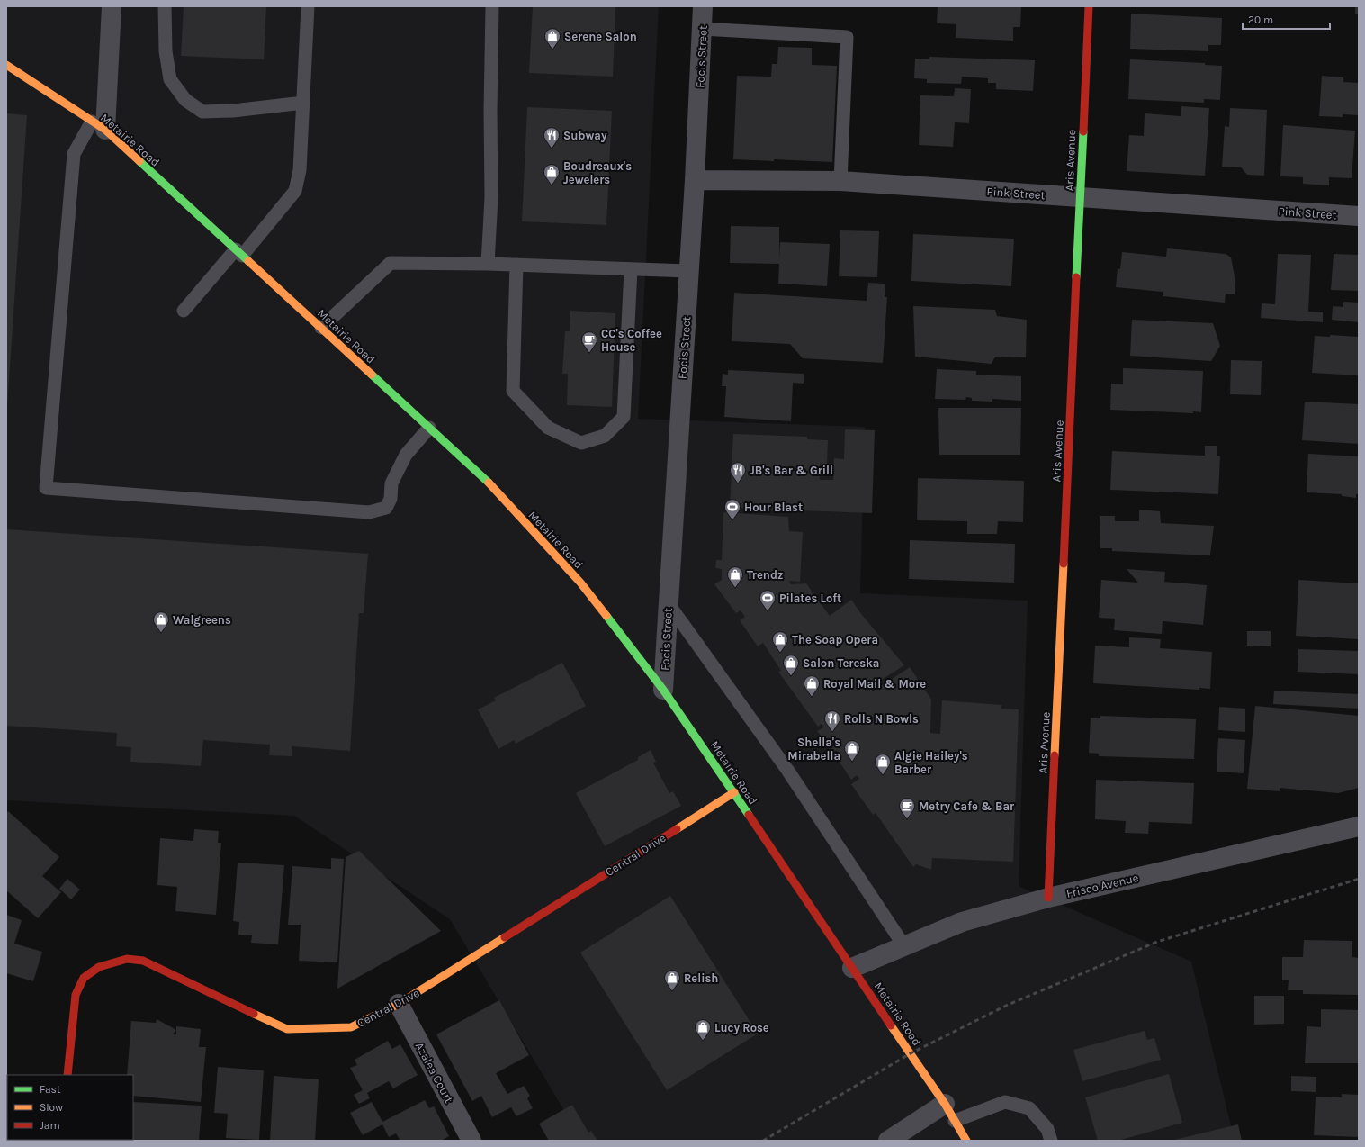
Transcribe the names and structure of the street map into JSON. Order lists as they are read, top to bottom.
{
  "streets": {
    "street": [
      "Focis Street",
      "Metairie Road",
      "Aris Avenue",
      "Pink Street",
      "Central Drive",
      "Frisco Avenue",
      "Azalea Court"
    ]
  },
  "crossings": [
    ["Focis Street", "Metairie Road"],
    ["Focis Street", "Pink Street"],
    ["Metairie Road", "Central Drive"],
    ["Metairie Road", "Frisco Avenue"],
    ["Aris Avenue", "Pink Street"],
    ["Aris Avenue", "Frisco Avenue"],
    ["Central Drive", "Azalea Court"]
  ],
  "places": {
    "shop": [
      "Serene Salon",
      "Boudreaux's Jewelers",
      "Trendz",
      "Walgreens",
      "The Soap Opera",
      "Salon Tereska",
      "Royal Mail & More",
      "Shella's Mirabella",
      "Algie Hailey's Barber",
      "Relish",
      "Lucy Rose"
    ],
    "restaurant": ["Subway", "JB's Bar & Grill", "Rolls N Bowls"],
    "cafe": ["CC's Coffee House", "Metry Cafe & Bar"],
    "sports": ["Hour Blast", "Pilates Loft"]
  },
  "legend": ["Fast", "Slow", "Jam"],
  "scale_bar": "20 m"
}
